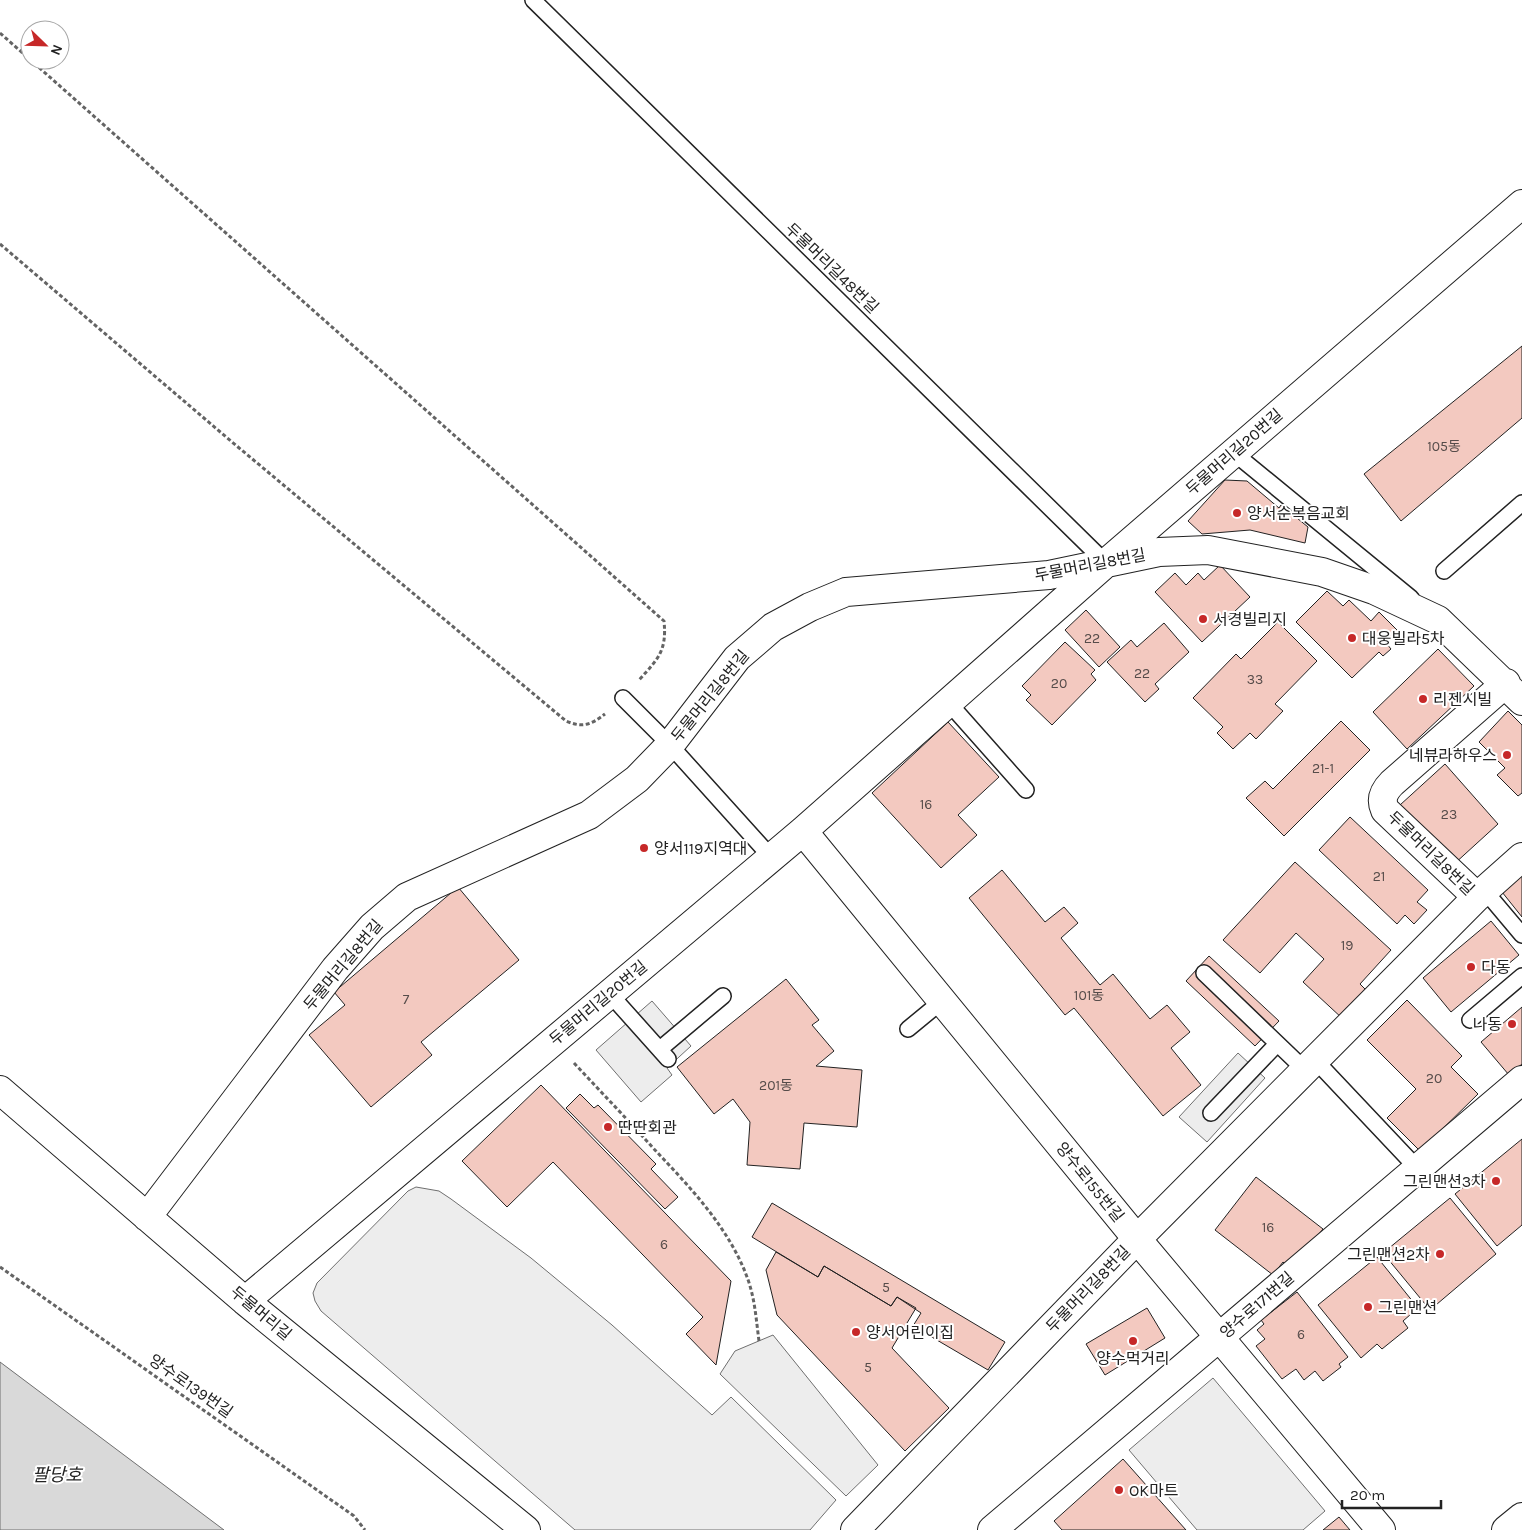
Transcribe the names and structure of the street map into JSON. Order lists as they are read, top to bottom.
{
  "streets": {
    "street": [
      "두물머리길20번길",
      "두물머리길8번길",
      "양수로155번길",
      "양수로171번길",
      "두물머리길"
    ],
    "lane": ["두물머리길48번길"],
    "path": ["양수로139번길"]
  },
  "crossings": [
    ["두물머리길48번길", "두물머리길20번길"],
    ["두물머리길48번길", "두물머리길8번길"],
    ["두물머리길20번길", "두물머리길8번길"],
    ["두물머리길20번길", "양수로155번길"],
    ["두물머리길20번길", "두물머리길"],
    ["두물머리길8번길", "양수로155번길"],
    ["두물머리길8번길", "두물머리길"],
    ["양수로155번길", "양수로171번길"]
  ],
  "water": ["팔당호"],
  "places": [
    "양서순복음교회",
    "서경빌리지",
    "대웅빌라5차",
    "리젠시빌",
    "네뷰라하우스",
    "양서119지역대",
    "다동",
    "나동",
    "딴딴회관",
    "그린맨션3차",
    "그린맨션2차",
    "그린맨션",
    "양서어린이집",
    "양수먹거리",
    "OK마트"
  ],
  "house_numbers": [
    "105동",
    "22",
    "22",
    "33",
    "20",
    "21-1",
    "16",
    "23",
    "21",
    "19",
    "101동",
    "7",
    "20",
    "201동",
    "16",
    "6",
    "5",
    "6",
    "5"
  ],
  "scale_bar": "20 m",
  "north": "bottom right"
}
